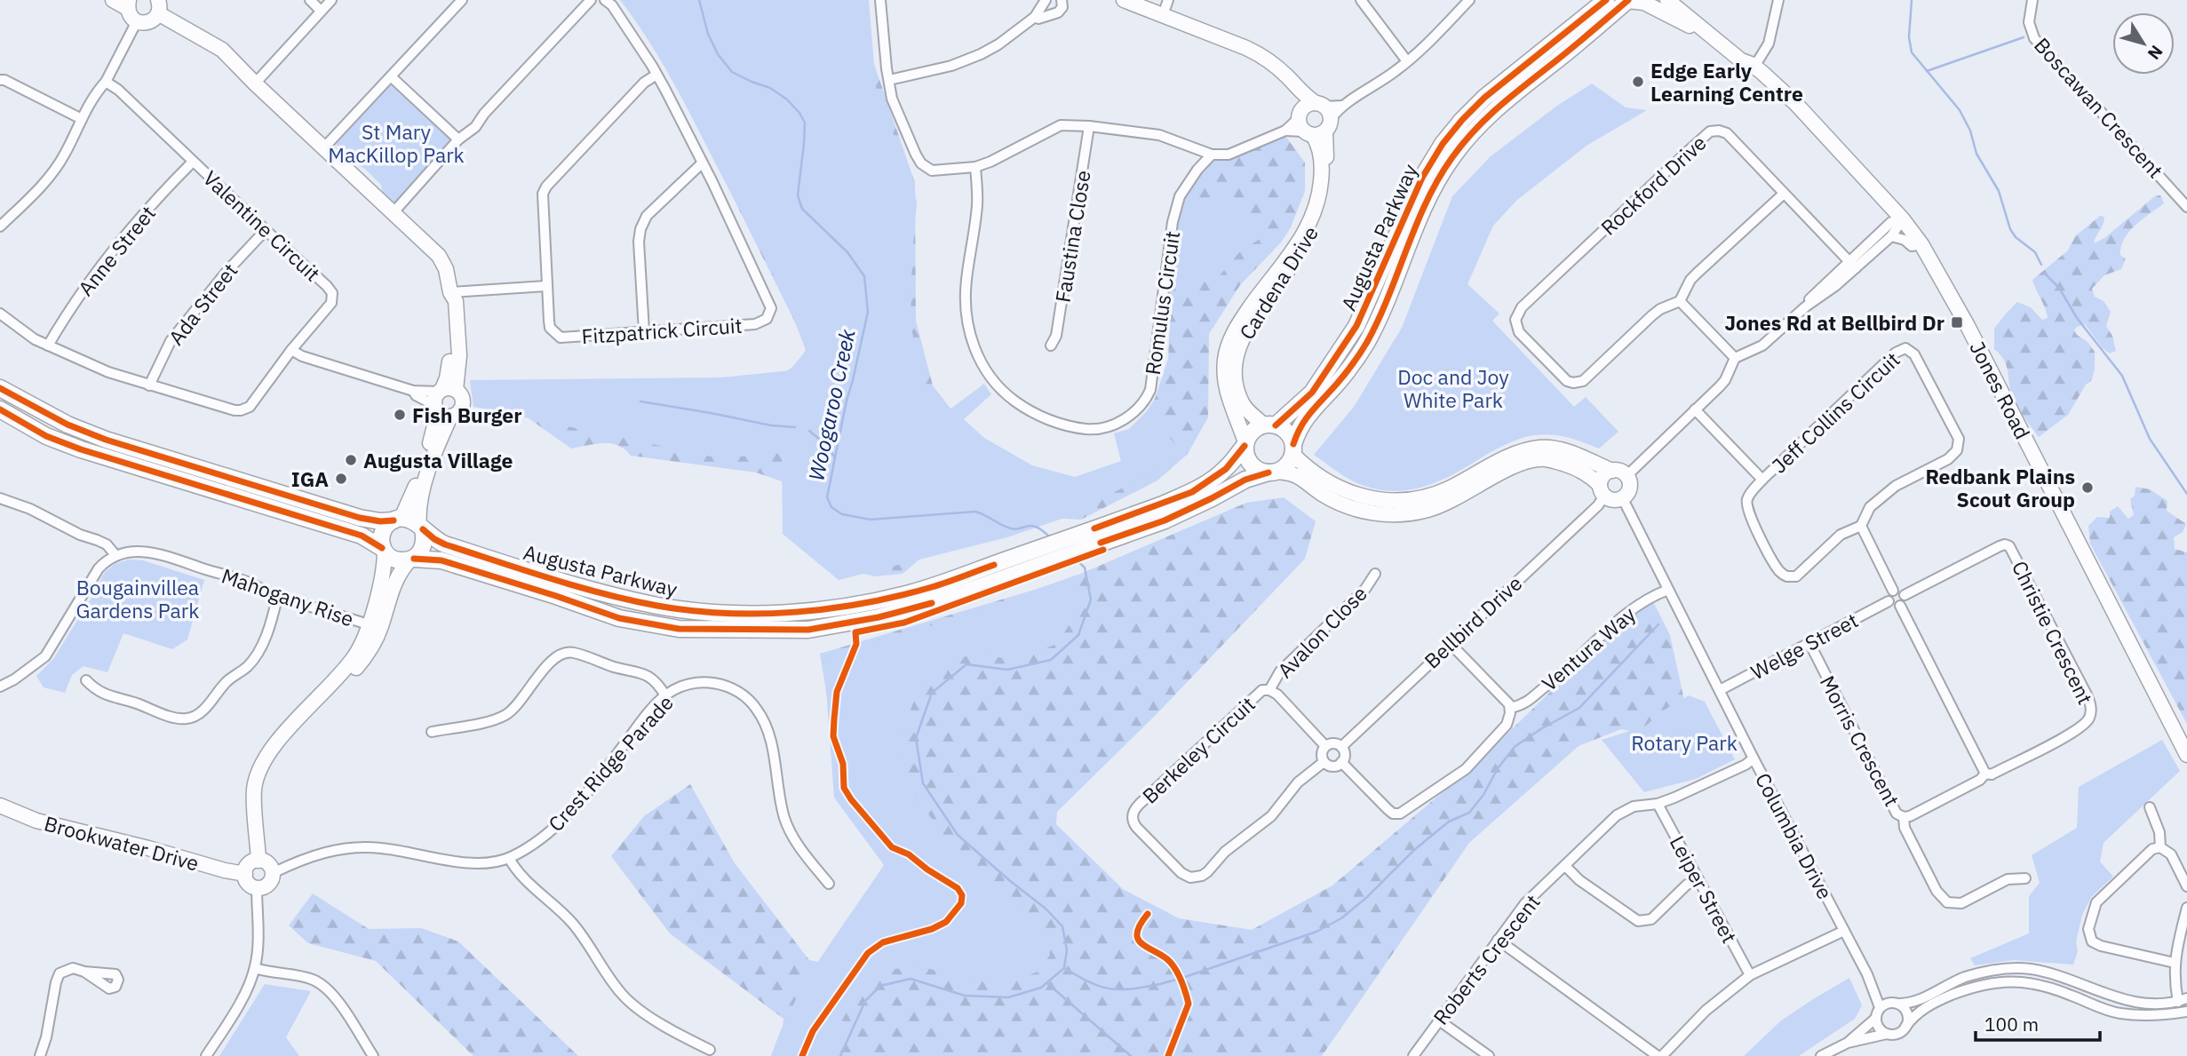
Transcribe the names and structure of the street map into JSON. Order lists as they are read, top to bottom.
{
  "streets": {
    "main road": ["Augusta Parkway"],
    "street": [
      "Boscawan Crescent",
      "Rockford Drive",
      "Valentine Circuit",
      "Faustina Close",
      "Anne Street",
      "Cardena Drive",
      "Romulus Circuit",
      "Ada Street",
      "Fitzpatrick Circuit",
      "Jones Road",
      "Jeff Collins Circuit",
      "Mahogany Rise",
      "Bellbird Drive",
      "Avalon Close",
      "Christie Crescent",
      "Welge Street",
      "Ventura Way",
      "Morris Crescent",
      "Berkeley Circuit",
      "Crest Ridge Parade",
      "Columbia Drive",
      "Brookwater Drive",
      "Leiper Street",
      "Roberts Crescent"
    ]
  },
  "crossings": [
    ["Valentine Circuit", "Anne Street"],
    ["Valentine Circuit", "Ada Street"],
    ["Augusta Parkway", "Cardena Drive"],
    ["Bellbird Drive", "Berkeley Circuit"],
    ["Bellbird Drive", "Columbia Drive"],
    ["Avalon Close", "Berkeley Circuit"],
    ["Christie Crescent", "Welge Street"],
    ["Christie Crescent", "Morris Crescent"],
    ["Welge Street", "Morris Crescent"],
    ["Welge Street", "Columbia Drive"],
    ["Ventura Way", "Columbia Drive"],
    ["Crest Ridge Parade", "Brookwater Drive"],
    ["Columbia Drive", "Roberts Crescent"],
    ["Leiper Street", "Roberts Crescent"]
  ],
  "water": ["Woogaroo Creek"],
  "parks": [
    "St Mary MacKillop Park",
    "Doc and Joy White Park",
    "Bougainvillea Gardens Park",
    "Rotary Park"
  ],
  "places": {
    "other": [
      "Edge Early Learning Centre",
      "Fish Burger",
      "Augusta Village",
      "IGA",
      "Redbank Plains Scout Group"
    ],
    "transit": ["Jones Rd at Bellbird Dr"]
  },
  "scale_bar": "100 m",
  "north": "bottom right"
}
